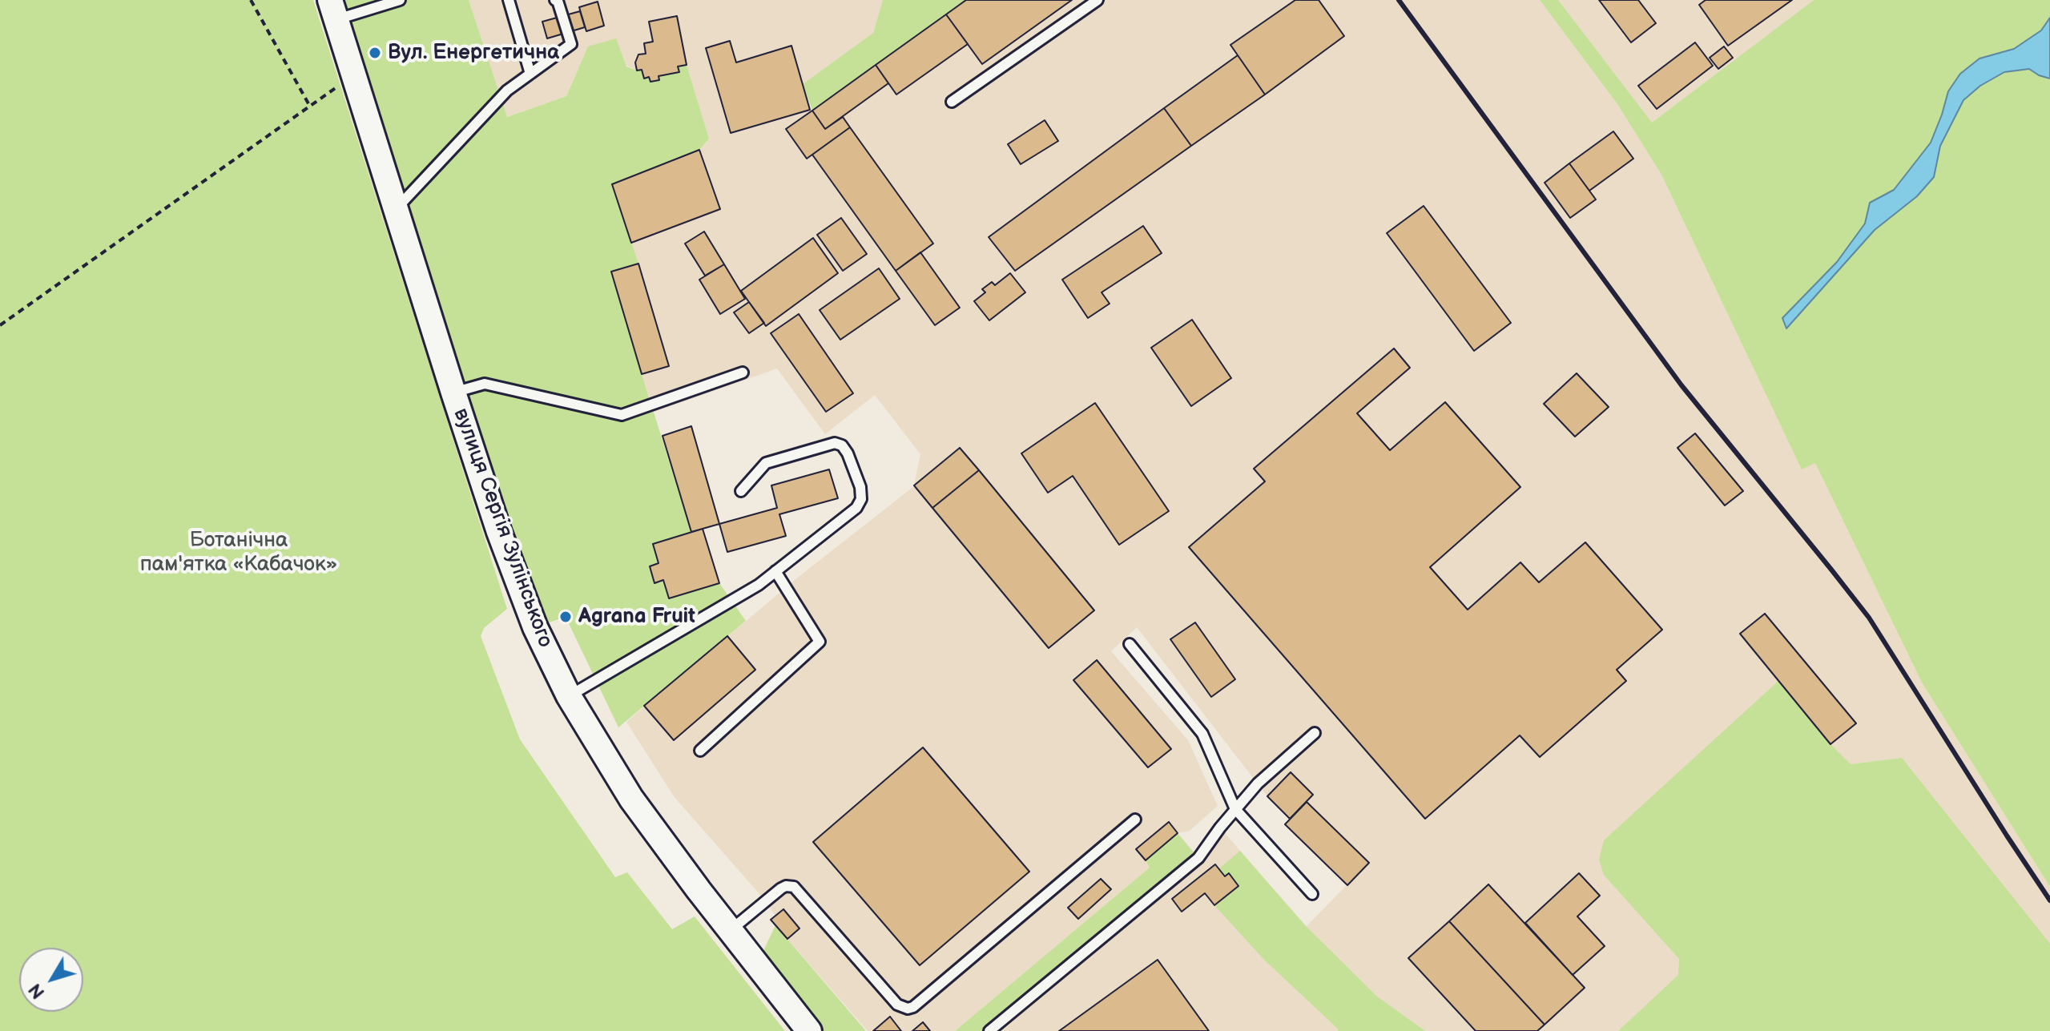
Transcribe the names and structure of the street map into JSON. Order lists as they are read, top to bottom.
{
  "streets": {
    "street": ["вулиця Сергія Зулінського"]
  },
  "parks": ["Ботанічна пам'ятка «Кабачок»"],
  "places": ["Вул. Енергетична", "Agrana Fruit"],
  "north": "bottom left"
}
